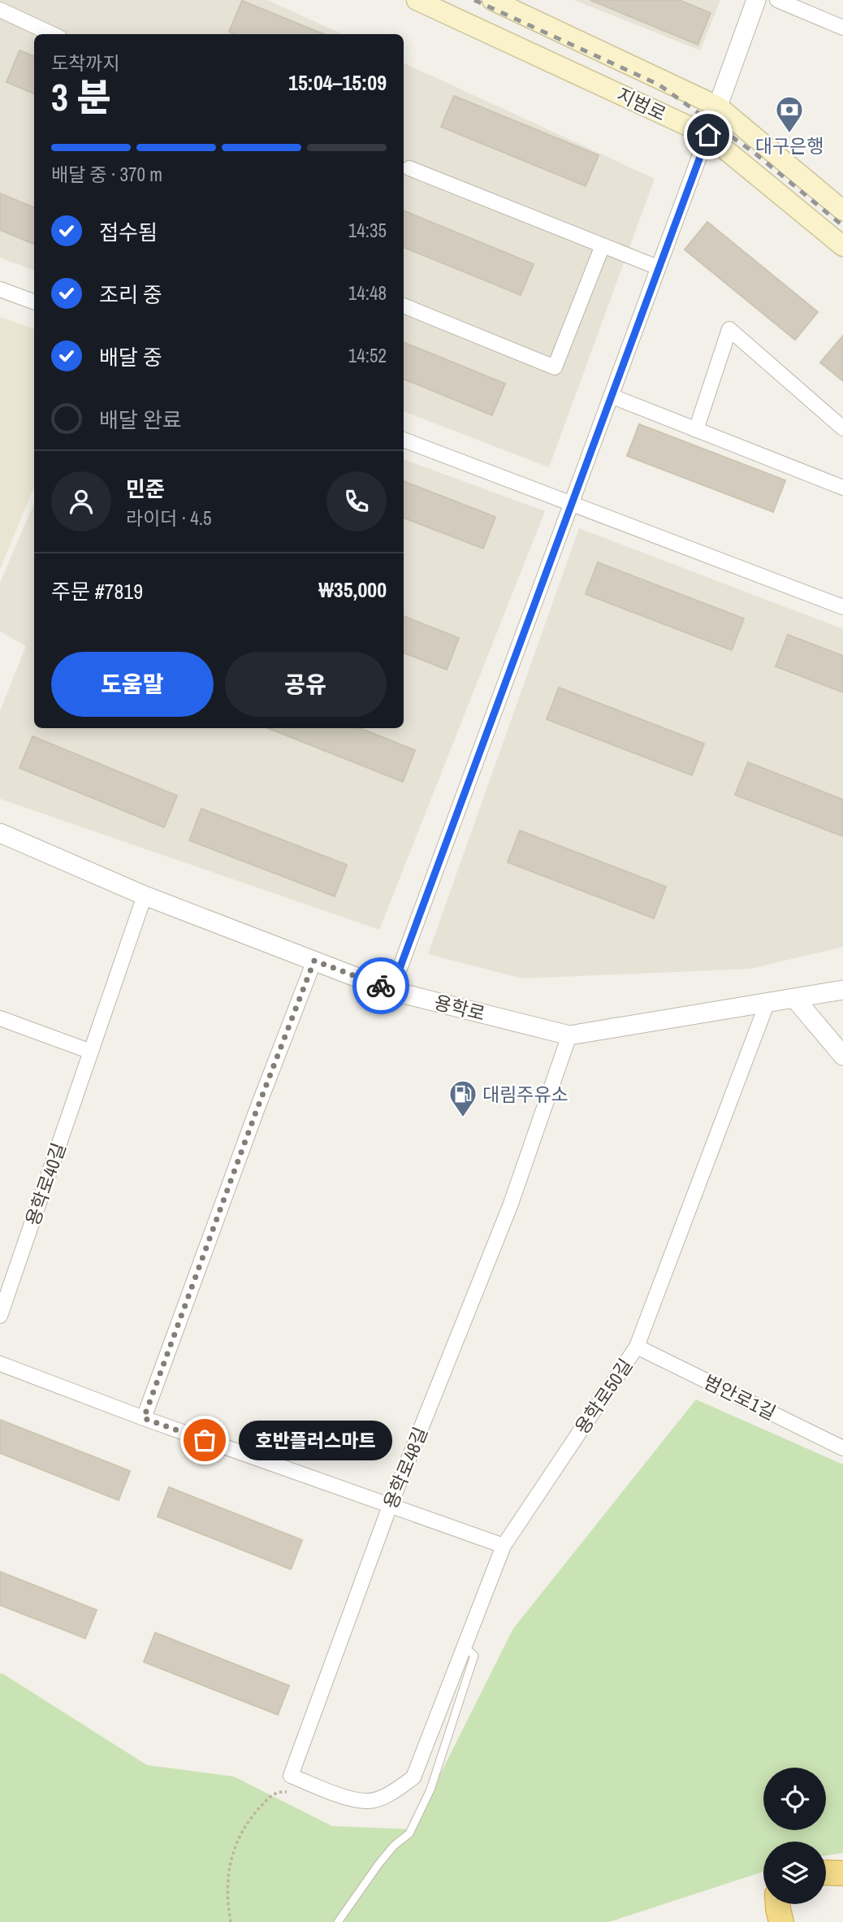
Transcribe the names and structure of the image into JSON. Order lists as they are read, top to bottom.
{
  "streets": {
    "main road": ["지범로"],
    "street": [
      "용학로",
      "용학로40길",
      "용학로50길",
      "범안로1길",
      "용학로48길"
    ]
  },
  "crossings": [
    ["용학로", "용학로40길"],
    ["용학로", "용학로50길"],
    ["용학로", "용학로48길"],
    ["용학로50길", "범안로1길"],
    ["용학로50길", "용학로48길"]
  ],
  "places": {
    "bank": ["대구은행"],
    "fuel station": ["대림주유소"],
    "other": ["호반플러스마트"]
  },
  "page": {
    "heading": ["3 분", "도착까지", "15:04–15:09"],
    "panel": [
      "민준",
      "라이더 · 4.5",
      "주문 #7819",
      "₩35,000"
    ],
    "bar": "배달 중 · 370 m",
    "list": [
      ["접수됨", "14:35"],
      ["조리 중", "14:48"],
      ["배달 중", "14:52"],
      "배달 완료"
    ],
    "buttons": ["도움말", "공유"],
    "bubble": "호반플러스마트"
  }
}
